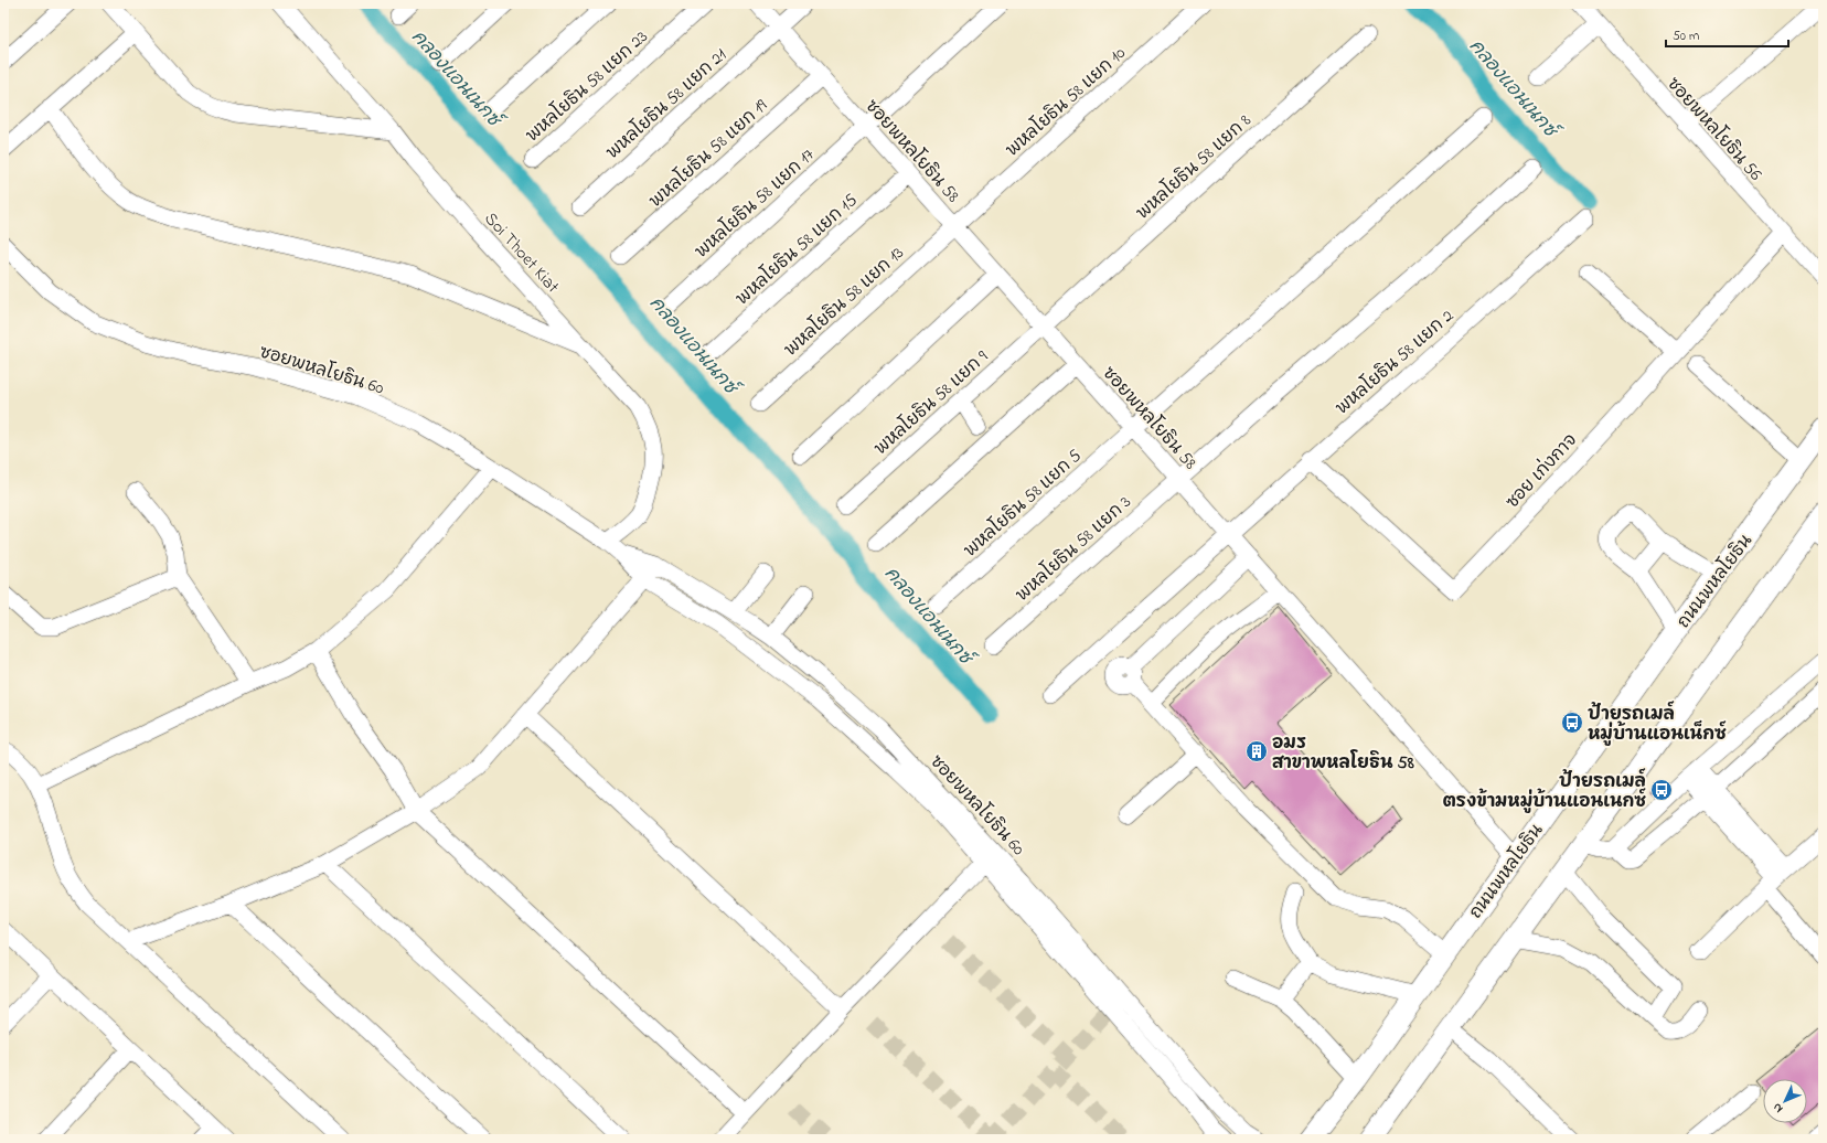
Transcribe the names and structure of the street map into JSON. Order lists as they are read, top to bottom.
{
  "streets": {
    "main road": ["ถนนพหลโยธิน"],
    "street": [
      "พหลโยธิน 58 แยก 23",
      "พหลโยธิน 58 แยก 10",
      "พหลโยธิน 58 แยก 21",
      "ซอยพหลโยธิน 56",
      "ซอยพหลโยธิน 58",
      "พหลโยธิน 58 แยก 19",
      "พหลโยธิน 58 แยก 8",
      "พหลโยธิน 58 แยก 17",
      "พหลโยธิน 58 แยก 15",
      "Soi Thoet Kiat",
      "พหลโยธิน 58 แยก 13",
      "พหลโยธิน 58 แยก 2",
      "ซอยพหลโยธิน 60",
      "พหลโยธิน 58 แยก 9",
      "ซอย เก่งกาจ",
      "พหลโยธิน 58 แยก 5",
      "พหลโยธิน 58 แยก 3"
    ]
  },
  "crossings": [
    ["พหลโยธิน 58 แยก 10", "ซอยพหลโยธิน 58"],
    ["พหลโยธิน 58 แยก 10", "พหลโยธิน 58 แยก 13"],
    ["พหลโยธิน 58 แยก 21", "ซอยพหลโยธิน 58"],
    ["ซอยพหลโยธิน 56", "ซอย เก่งกาจ"],
    ["ซอยพหลโยธิน 58", "พหลโยธิน 58 แยก 19"],
    ["ซอยพหลโยธิน 58", "พหลโยธิน 58 แยก 8"],
    ["ซอยพหลโยธิน 58", "พหลโยธิน 58 แยก 17"],
    ["ซอยพหลโยธิน 58", "พหลโยธิน 58 แยก 15"],
    ["ซอยพหลโยธิน 58", "พหลโยธิน 58 แยก 13"],
    ["ซอยพหลโยธิน 58", "พหลโยธิน 58 แยก 2"],
    ["ซอยพหลโยธิน 58", "พหลโยธิน 58 แยก 9"],
    ["ซอยพหลโยธิน 58", "พหลโยธิน 58 แยก 5"],
    ["ซอยพหลโยธิน 58", "พหลโยธิน 58 แยก 3"],
    ["ซอยพหลโยธิน 58", "ถนนพหลโยธิน"],
    ["พหลโยธิน 58 แยก 8", "พหลโยธิน 58 แยก 9"],
    ["Soi Thoet Kiat", "ซอยพหลโยธิน 60"],
    ["พหลโยธิน 58 แยก 2", "ซอย เก่งกาจ"]
  ],
  "water": ["คลองแอนเนกซ์"],
  "places": {
    "bus stop": ["ป้ายรถเมล์ หมู่บ้านแอนเน็กซ์", "ป้ายรถเมล์ ตรงข้ามหมู่บ้านแอนเนกซ์"],
    "building": ["อมร สาขาพหลโยธิน 58"]
  },
  "scale_bar": "50 m",
  "north": "bottom left"
}
